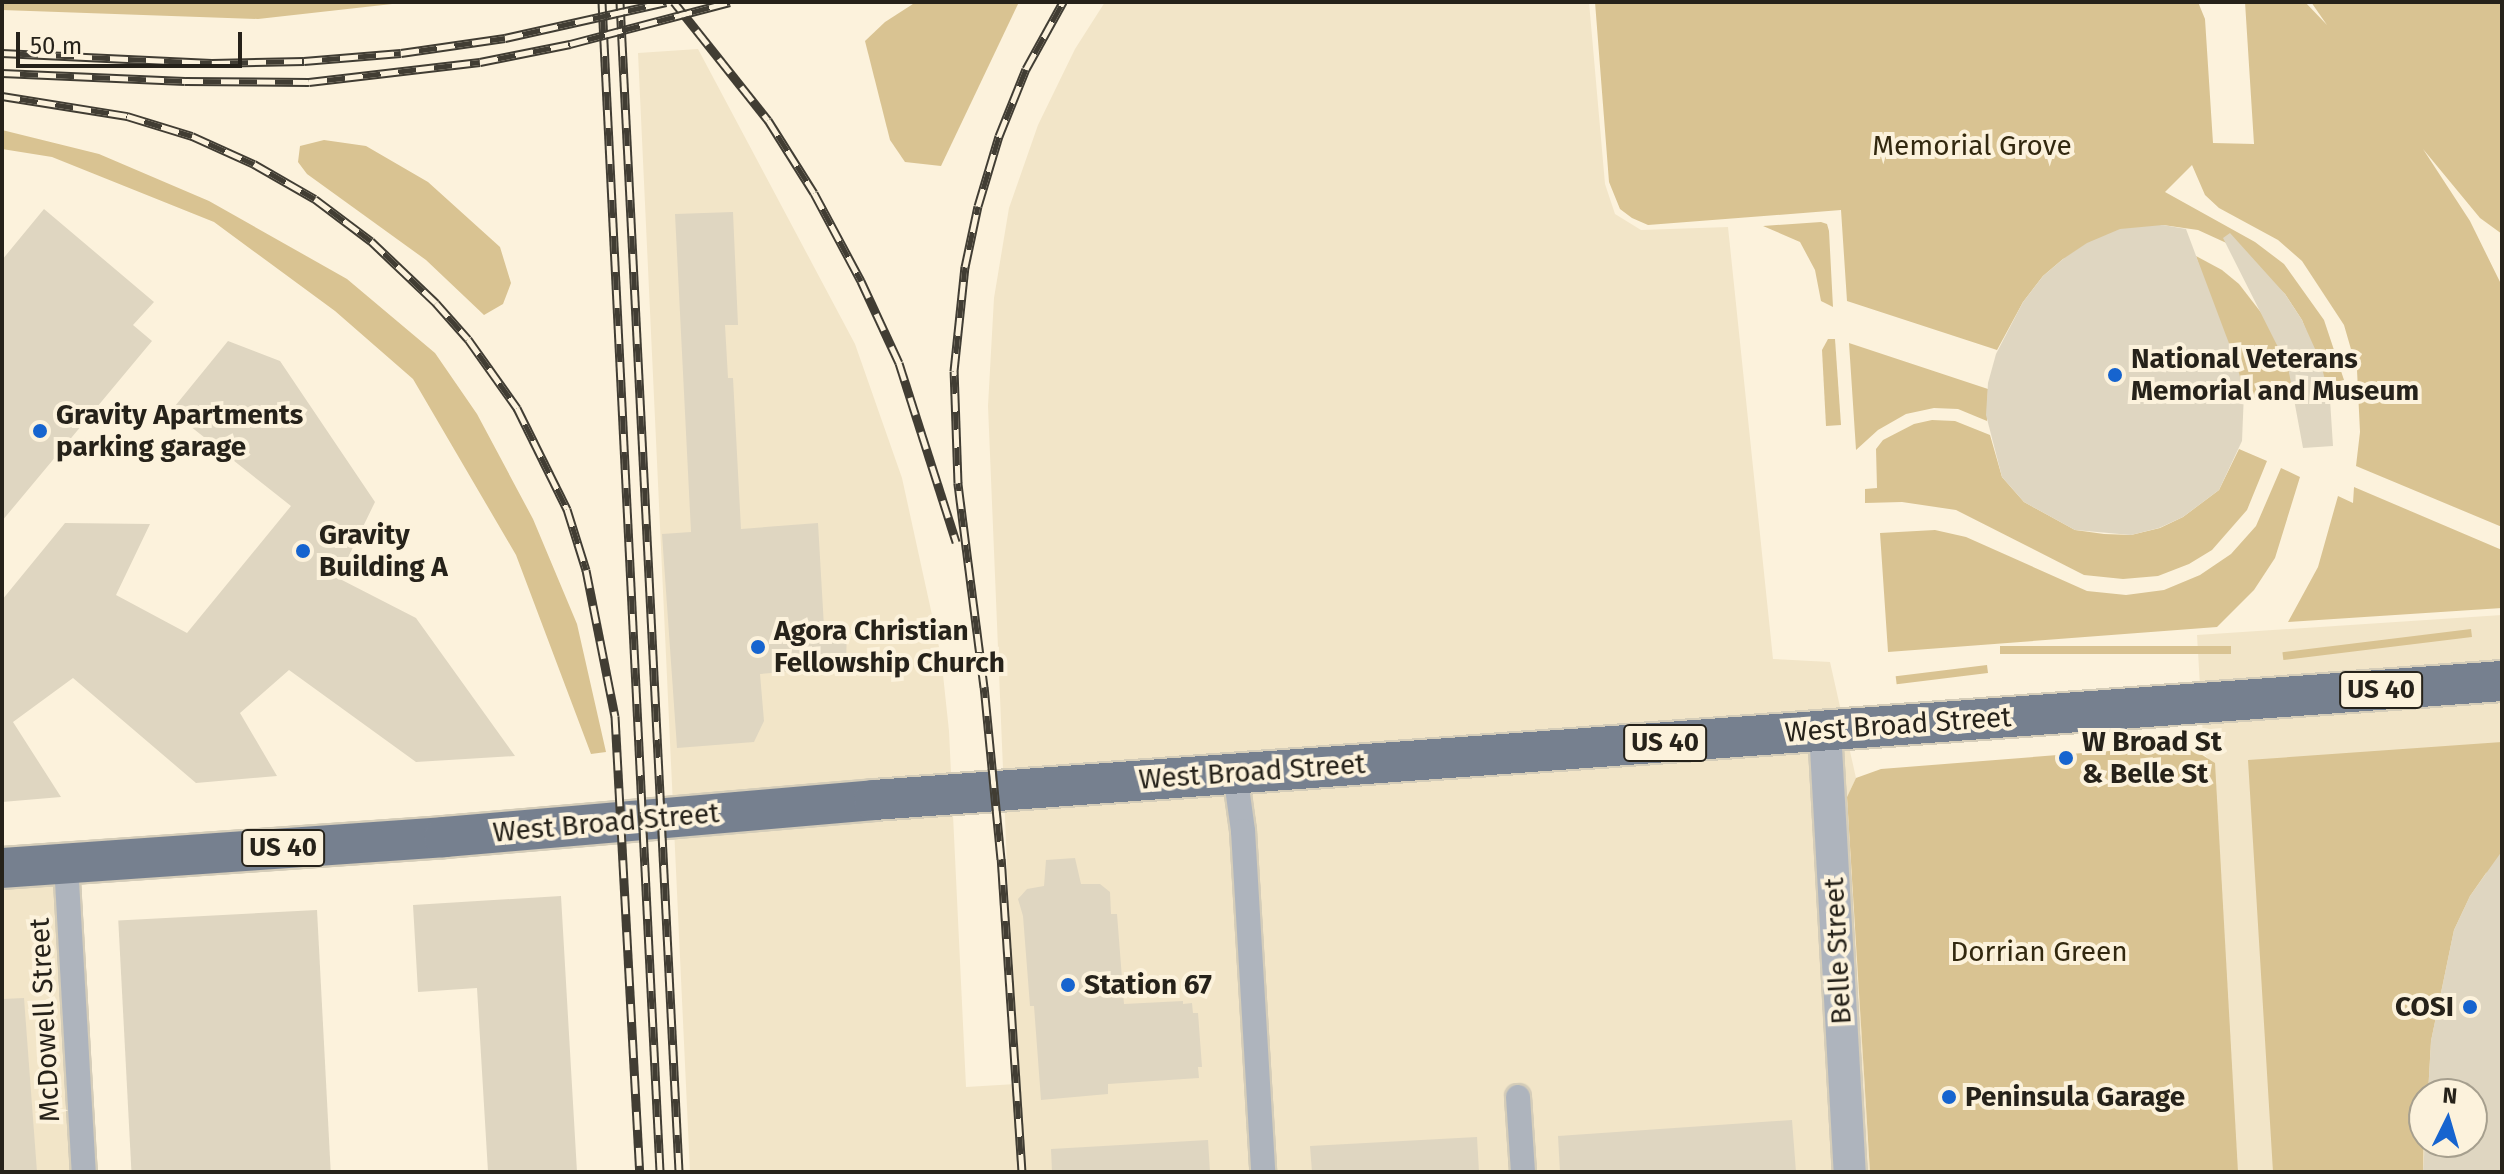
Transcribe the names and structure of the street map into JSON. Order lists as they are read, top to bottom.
{
  "streets": {
    "main road": ["US 40", "West Broad Street"],
    "street": ["Belle Street", "McDowell Street"]
  },
  "crossings": [
    ["West Broad Street", "Belle Street"],
    ["West Broad Street", "McDowell Street"]
  ],
  "parks": ["Memorial Grove", "Dorrian Green"],
  "places": [
    "National Veterans Memorial and Museum",
    "Gravity Apartments parking garage",
    "Gravity Building A",
    "Agora Christian Fellowship Church",
    "W Broad St & Belle St",
    "Station 67",
    "COSI",
    "Peninsula Garage"
  ],
  "scale_bar": "50 m",
  "north": "top"
}
